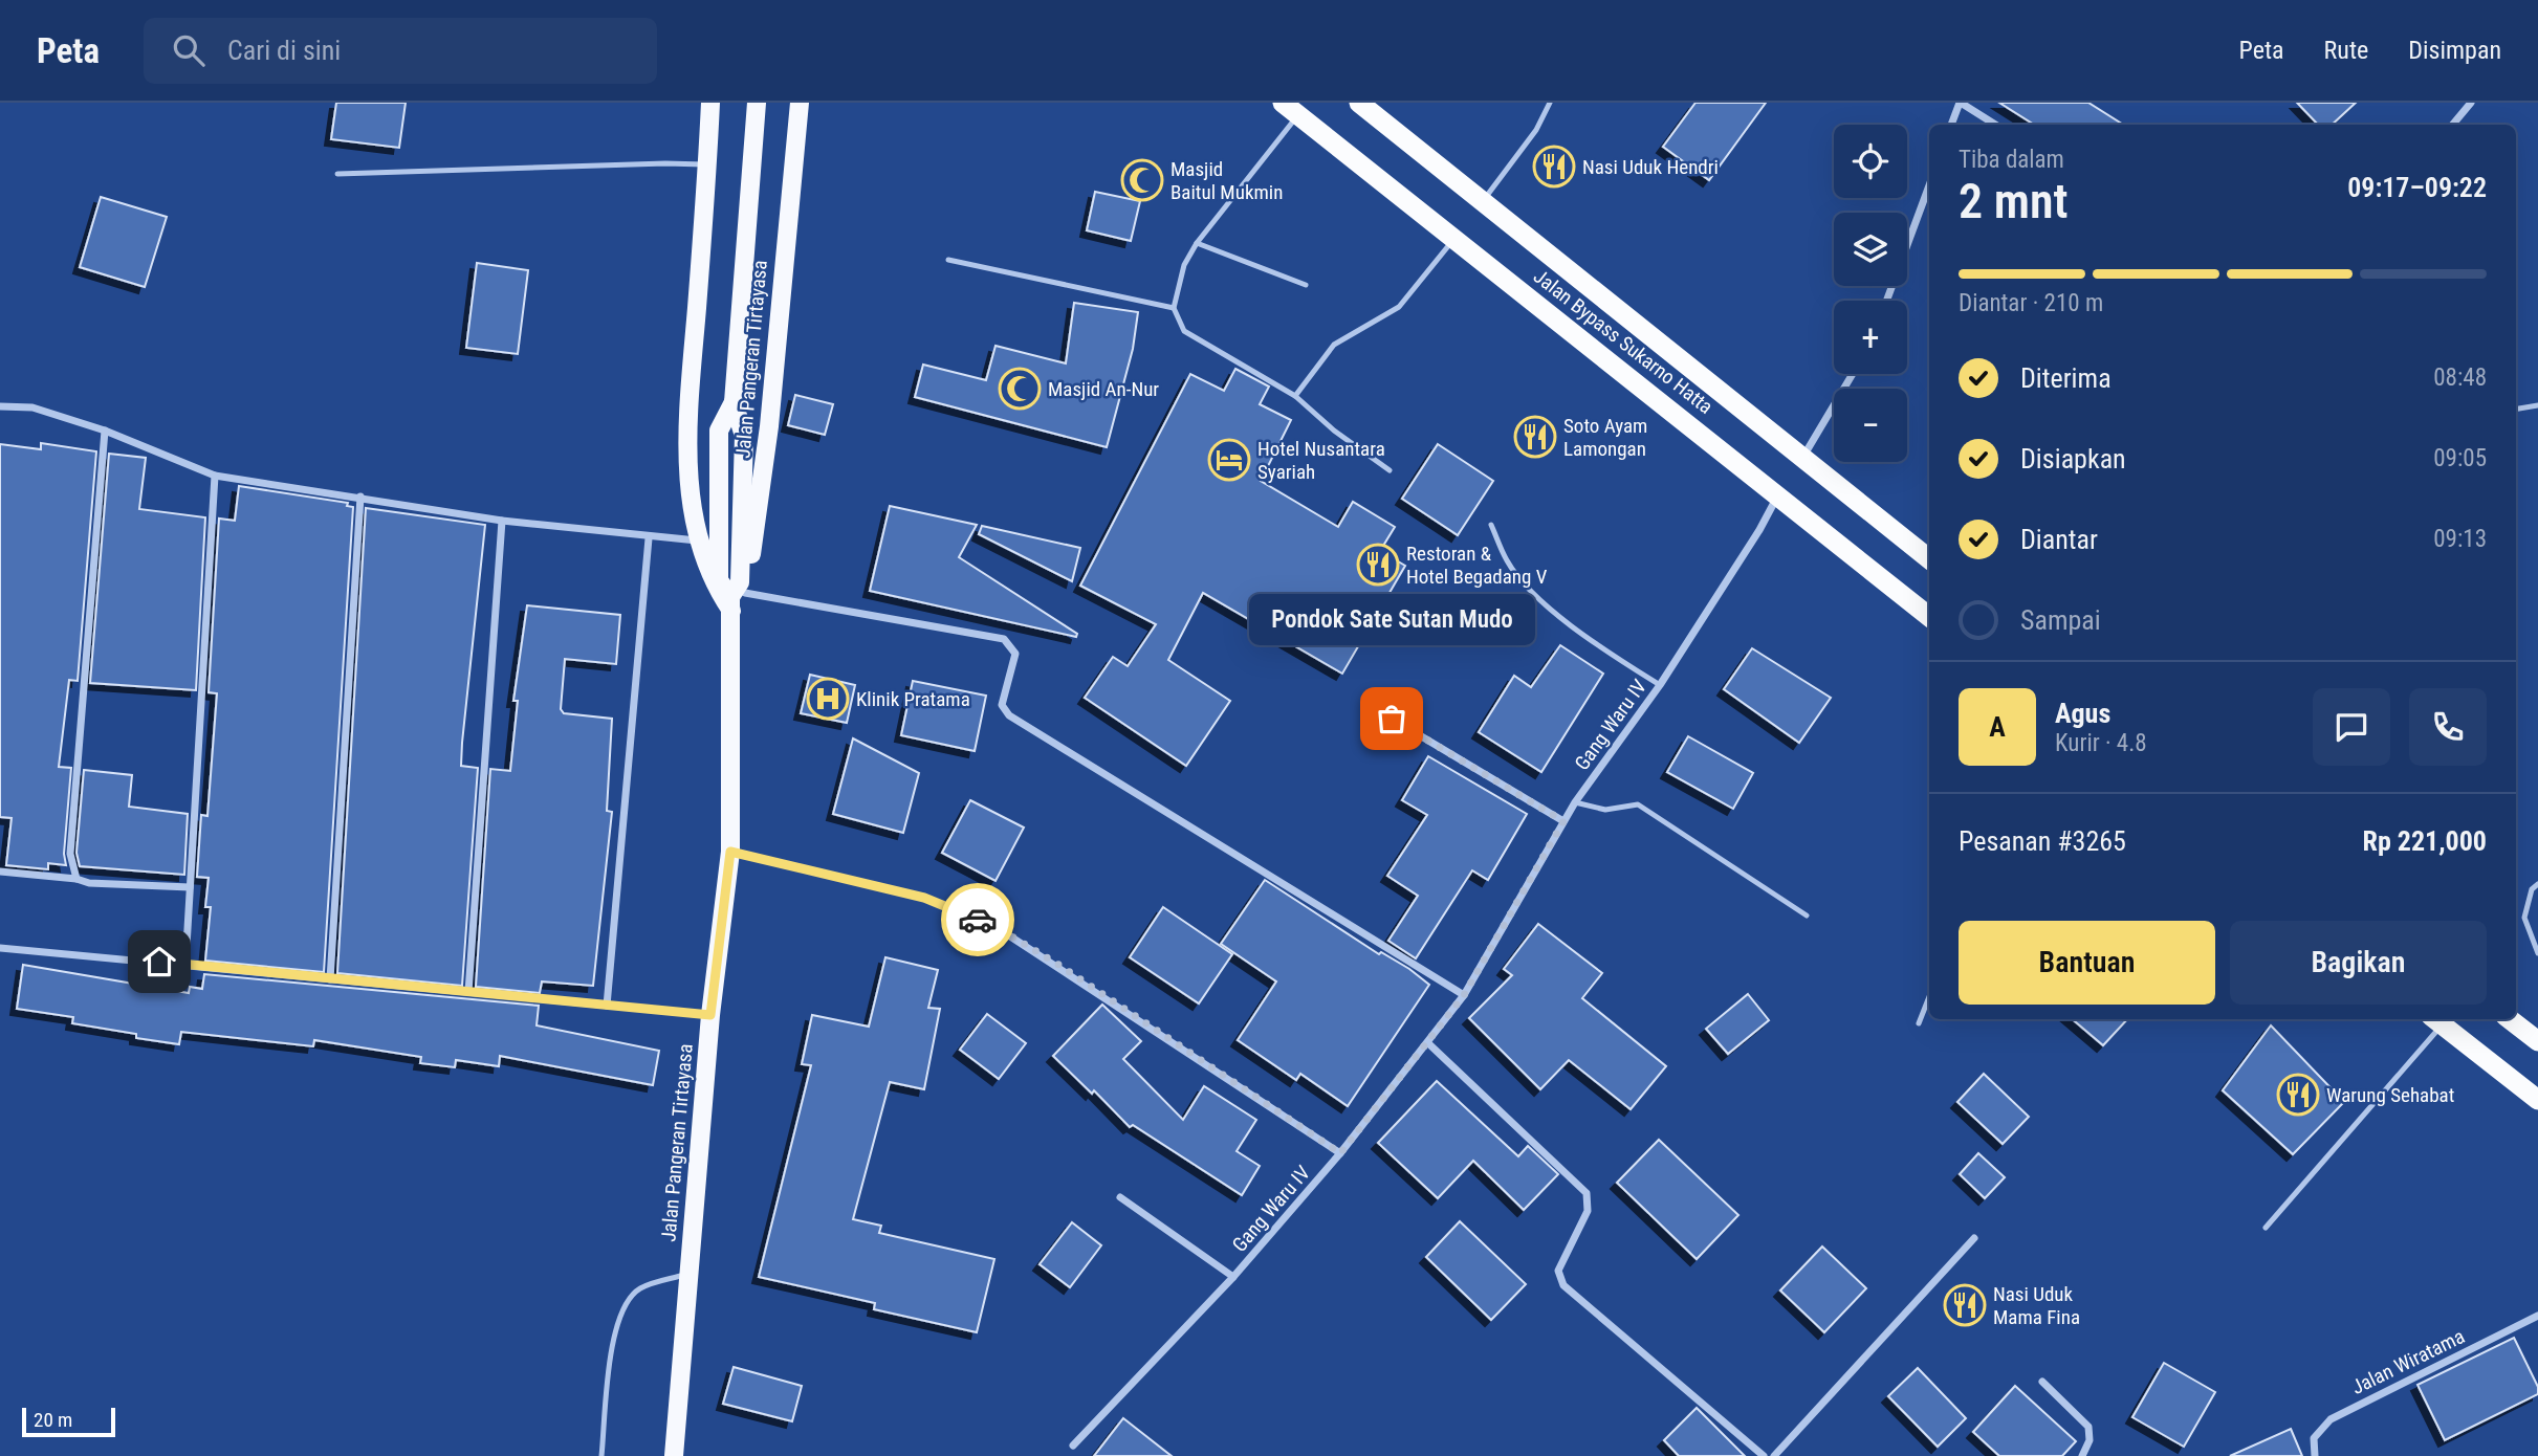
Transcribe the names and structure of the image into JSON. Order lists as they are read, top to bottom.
{
  "streets": {
    "highway": ["Jalan Bypass Sukarno Hatta"],
    "main road": ["Jalan Pangeran Tirtayasa"],
    "street": ["Gang Waru IV", "Jalan Wiratama"]
  },
  "crossings": [
    ["Jalan Bypass Sukarno Hatta", "Gang Waru IV"]
  ],
  "places": {
    "restaurant": [
      "Nasi Uduk Hendri",
      "Soto Ayam Lamongan",
      "Restoran & Hotel Begadang V",
      "Warung Sehabat",
      "Nasi Uduk Mama Fina"
    ],
    "mosque": ["Masjid Baitul Mukmin", "Masjid An-Nur"],
    "hotel": ["Hotel Nusantara Syariah"],
    "hospital": ["Klinik Pratama"],
    "other": ["Pondok Sate Sutan Mudo"]
  },
  "scale_bar": "20 m",
  "page": {
    "header": "Peta",
    "search": "Cari di sini",
    "nav": ["Peta", "Rute", "Disimpan"],
    "map_buttons": ["+", "−"],
    "heading": ["2 mnt", "Tiba dalam", "09:17–09:22"],
    "panel": [
      "Agus",
      "Kurir · 4.8",
      "Pesanan #3265",
      "Rp 221,000"
    ],
    "bar": "Diantar · 210 m",
    "list": [
      ["Diterima", "08:48"],
      ["Disiapkan", "09:05"],
      ["Diantar", "09:13"],
      "Sampai"
    ],
    "bubble": "Pondok Sate Sutan Mudo",
    "round": "A",
    "buttons": ["Bantuan", "Bagikan"],
    "scale": "20 m"
  }
}
